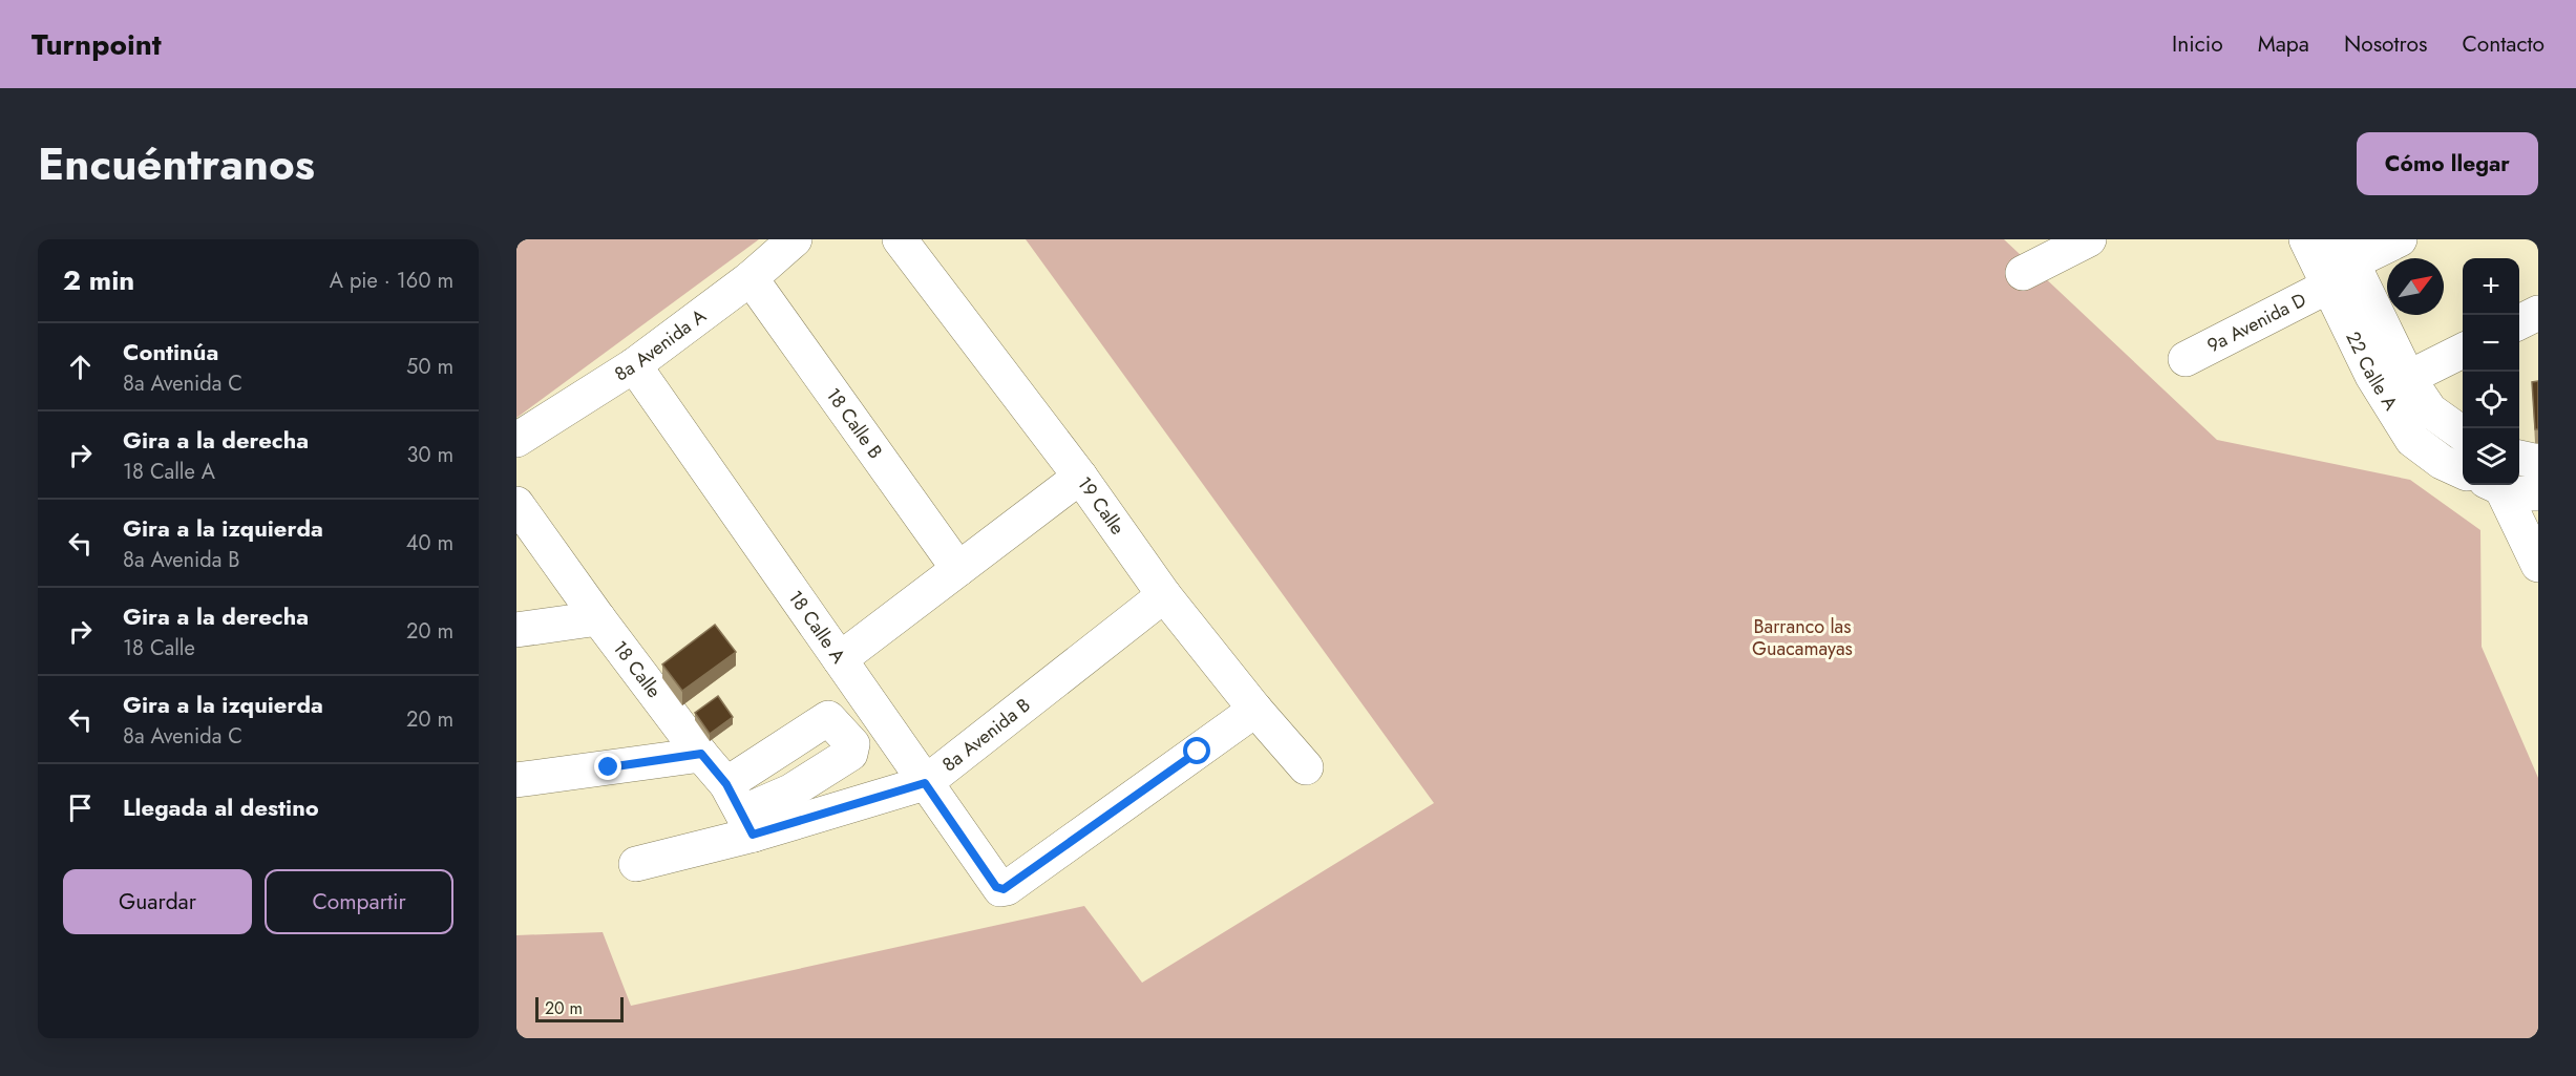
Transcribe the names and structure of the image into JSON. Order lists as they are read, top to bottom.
{
  "streets": {
    "street": [
      "9a Avenida D",
      "8a Avenida A",
      "22 Calle A",
      "18 Calle B",
      "19 Calle",
      "18 Calle A",
      "18 Calle",
      "8a Avenida B"
    ]
  },
  "crossings": [
    ["9a Avenida D", "22 Calle A"],
    ["8a Avenida A", "18 Calle B"],
    ["8a Avenida A", "18 Calle A"],
    ["19 Calle", "18 Calle A"],
    ["19 Calle", "8a Avenida B"],
    ["18 Calle A", "8a Avenida B"],
    ["18 Calle", "8a Avenida B"]
  ],
  "parks": ["Barranco las Guacamayas"],
  "scale_bar": "20 m",
  "north": "top right",
  "page": {
    "header": "Turnpoint",
    "nav": [
      "Inicio",
      "Mapa",
      "Nosotros",
      "Contacto"
    ],
    "title": "Encuéntranos",
    "buttons": [
      "Cómo llegar",
      ["Guardar", "Compartir"]
    ],
    "heading": ["2 min", "A pie · 160 m"],
    "map_buttons": ["+", "−"],
    "list": [
      ["Continúa", "8a Avenida C", "50 m"],
      ["Gira a la derecha", "18 Calle A", "30 m"],
      ["Gira a la izquierda", "8a Avenida B", "40 m"],
      ["Gira a la derecha", "18 Calle", "20 m"],
      ["Gira a la izquierda", "8a Avenida C", "20 m"],
      "Llegada al destino"
    ],
    "scale": "20 m"
  }
}
